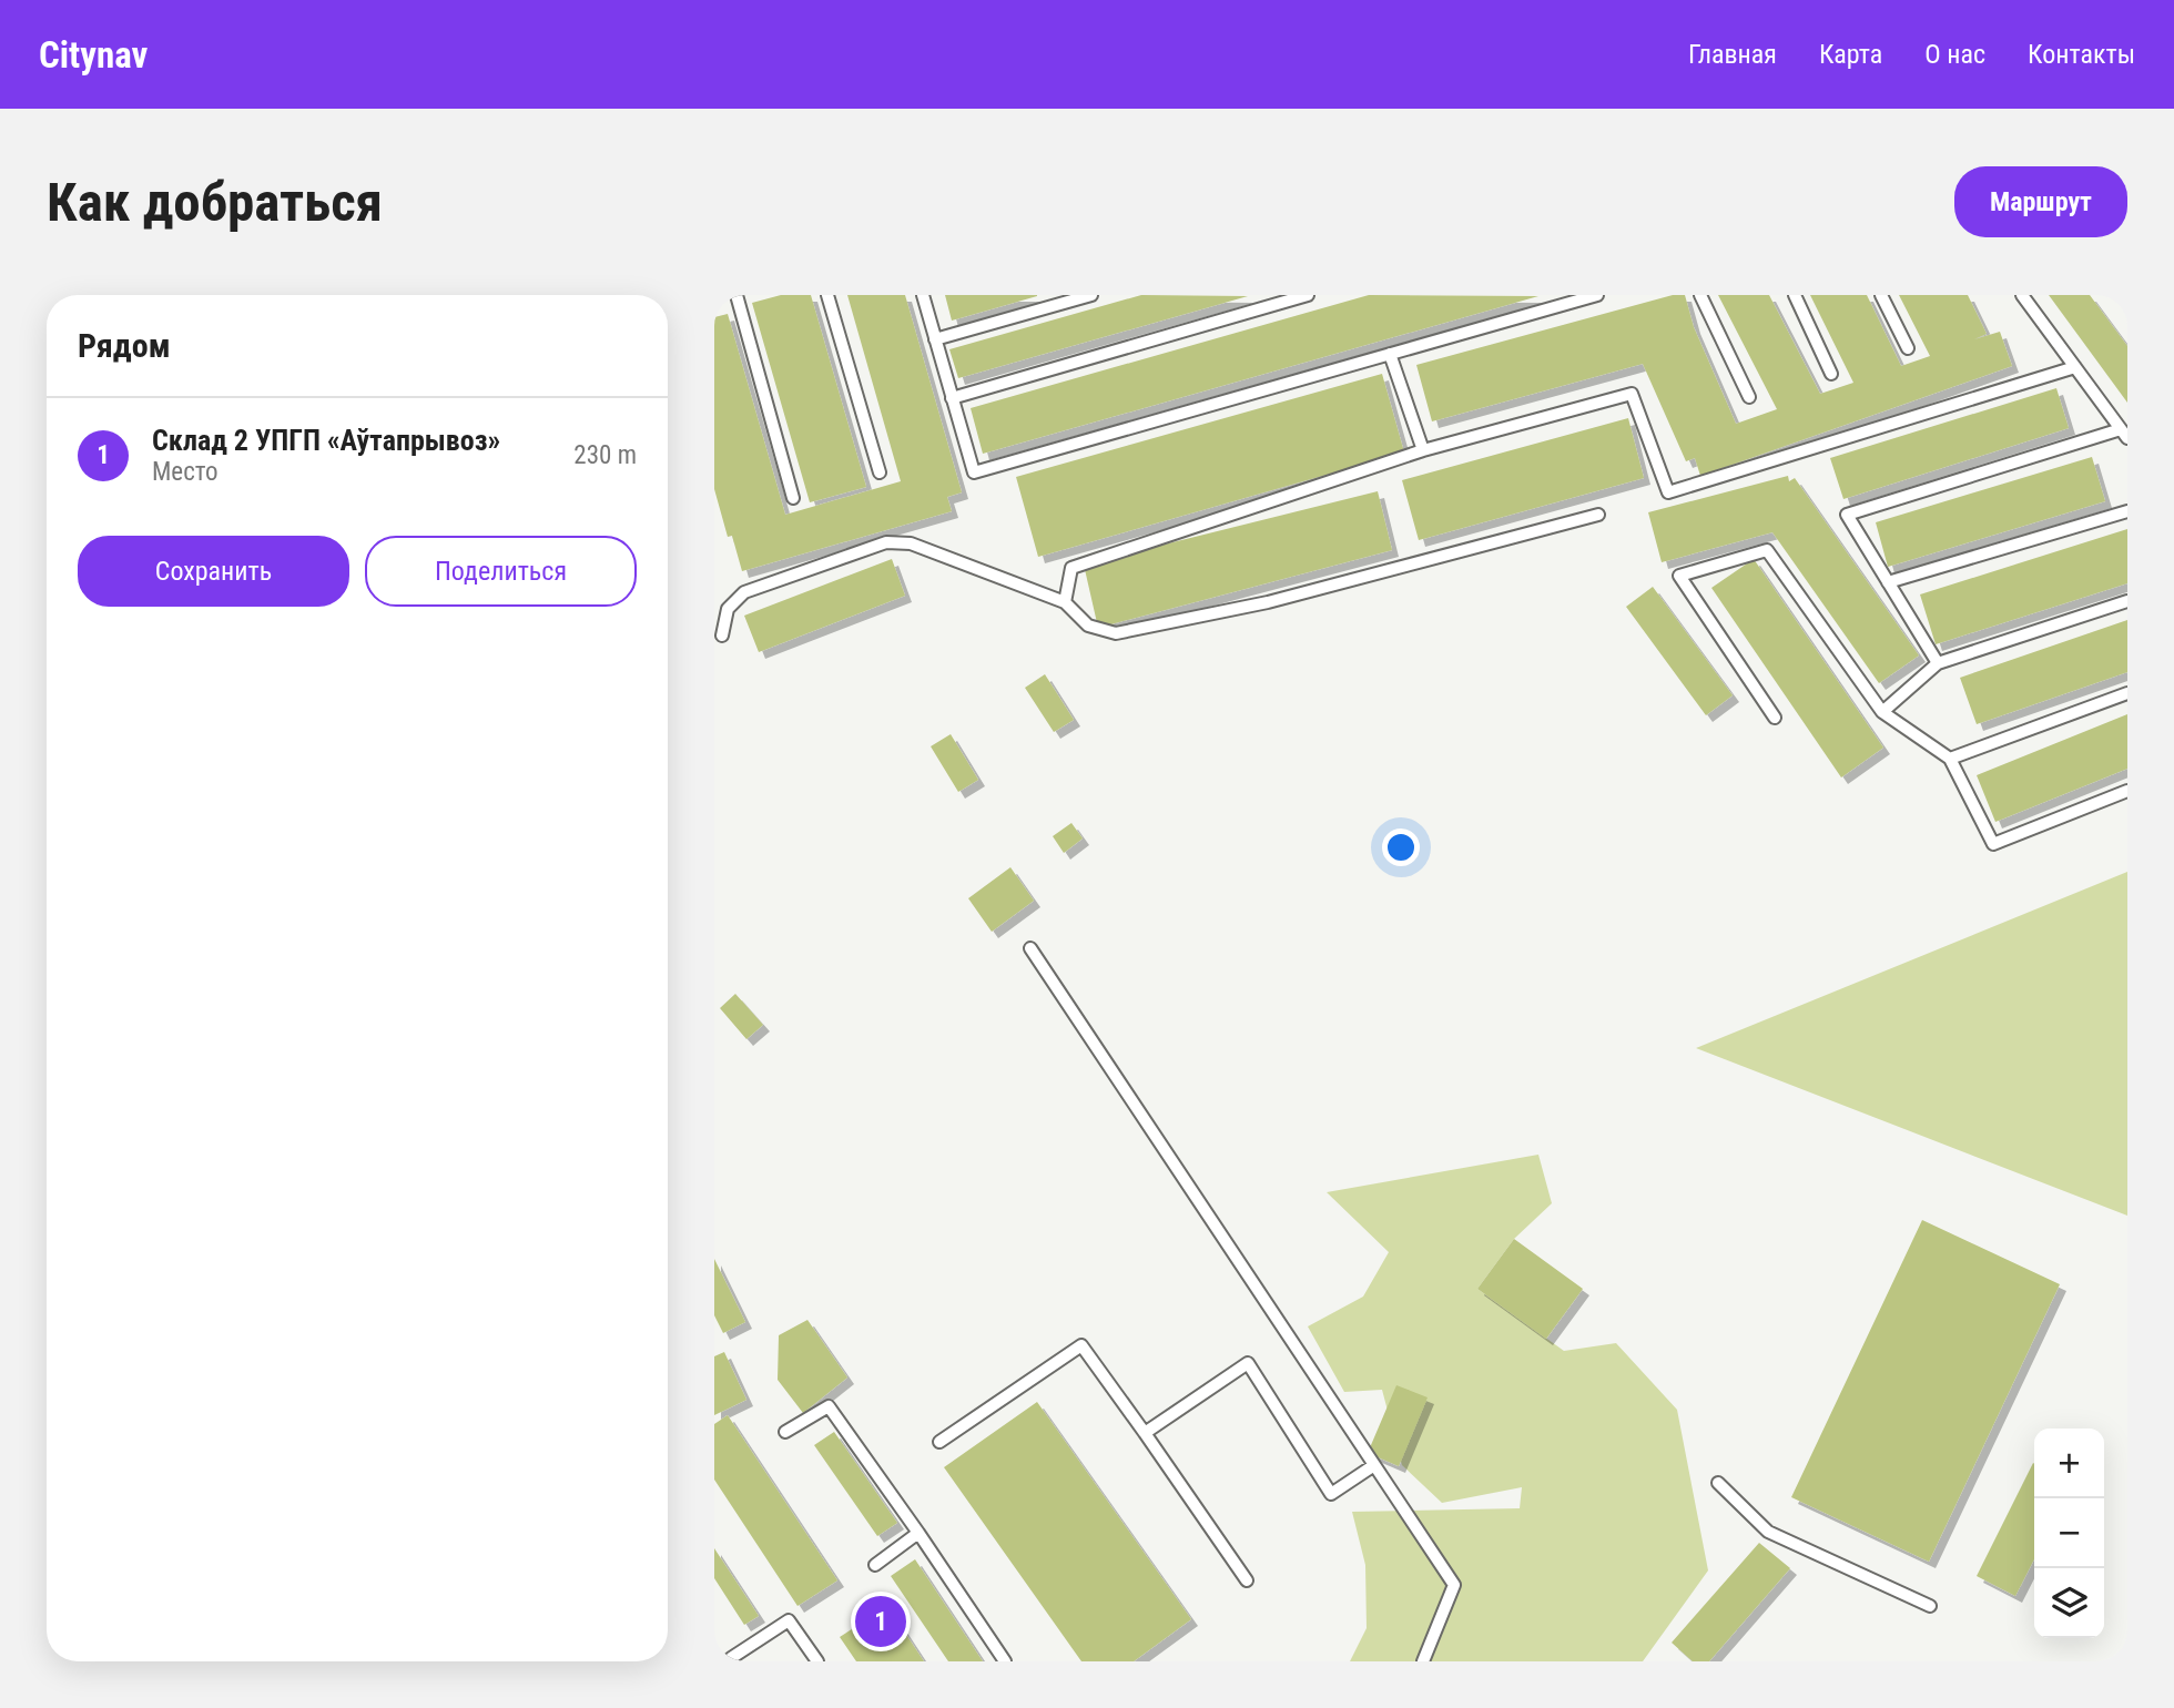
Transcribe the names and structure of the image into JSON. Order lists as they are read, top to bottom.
{
  "page": {
    "header": "Citynav",
    "nav": [
      "Главная",
      "Карта",
      "О нас",
      "Контакты"
    ],
    "buttons": [
      "Маршрут",
      ["Сохранить", "Поделиться"]
    ],
    "title": "Как добраться",
    "heading": "Рядом",
    "list": [
      {
        "mark": "1",
        "name": "Склад 2 УПГП «Аўтапрывоз»",
        "note": "Место",
        "value": "230 m"
      }
    ],
    "map_buttons": ["+", "−"],
    "pins": "1"
  }
}
